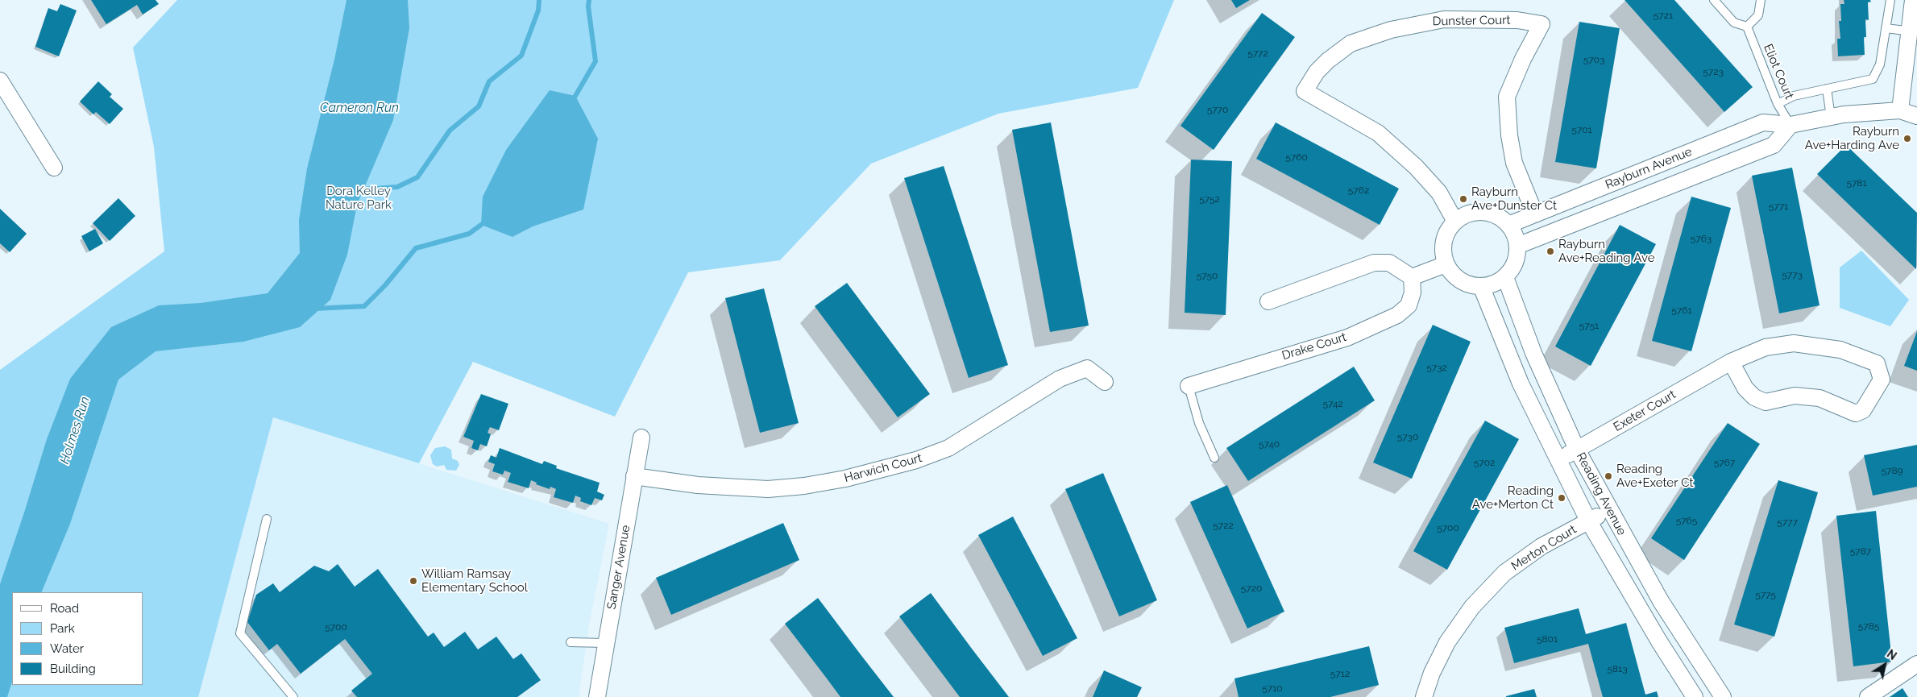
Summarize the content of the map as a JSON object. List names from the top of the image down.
{
  "streets": {
    "street": [
      "Dunster Court",
      "Rayburn Avenue",
      "Drake Court",
      "Exeter Court",
      "Harwich Court",
      "Reading Avenue",
      "Merton Court",
      "Sanger Avenue"
    ],
    "lane": ["Eliot Court"]
  },
  "crossings": [
    ["Dunster Court", "Rayburn Avenue"],
    ["Dunster Court", "Reading Avenue"],
    ["Eliot Court", "Rayburn Avenue"],
    ["Rayburn Avenue", "Reading Avenue"],
    ["Exeter Court", "Reading Avenue"],
    ["Harwich Court", "Sanger Avenue"],
    ["Reading Avenue", "Merton Court"]
  ],
  "water": ["Cameron Run", "Holmes Run"],
  "parks": ["Dora Kelley Nature Park"],
  "places": [
    "Rayburn Ave+Harding Ave",
    "Rayburn Ave+Dunster Ct",
    "Rayburn Ave+Reading Ave",
    "Reading Ave+Exeter Ct",
    "Reading Ave+Merton Ct",
    "William Ramsay Elementary School"
  ],
  "house_numbers": [
    "5721",
    "5772",
    "5703",
    "5723",
    "5770",
    "5701",
    "5760",
    "5781",
    "5762",
    "5752",
    "5771",
    "5763",
    "5773",
    "5750",
    "5761",
    "5751",
    "5732",
    "5742",
    "5730",
    "5740",
    "5702",
    "5767",
    "5789",
    "5765",
    "5777",
    "5722",
    "5700",
    "5787",
    "5720",
    "5775",
    "5785",
    "5700",
    "5801",
    "5813",
    "5712",
    "5710"
  ],
  "legend": [
    "Road",
    "Park",
    "Water",
    "Building"
  ],
  "north": "top right"
}
